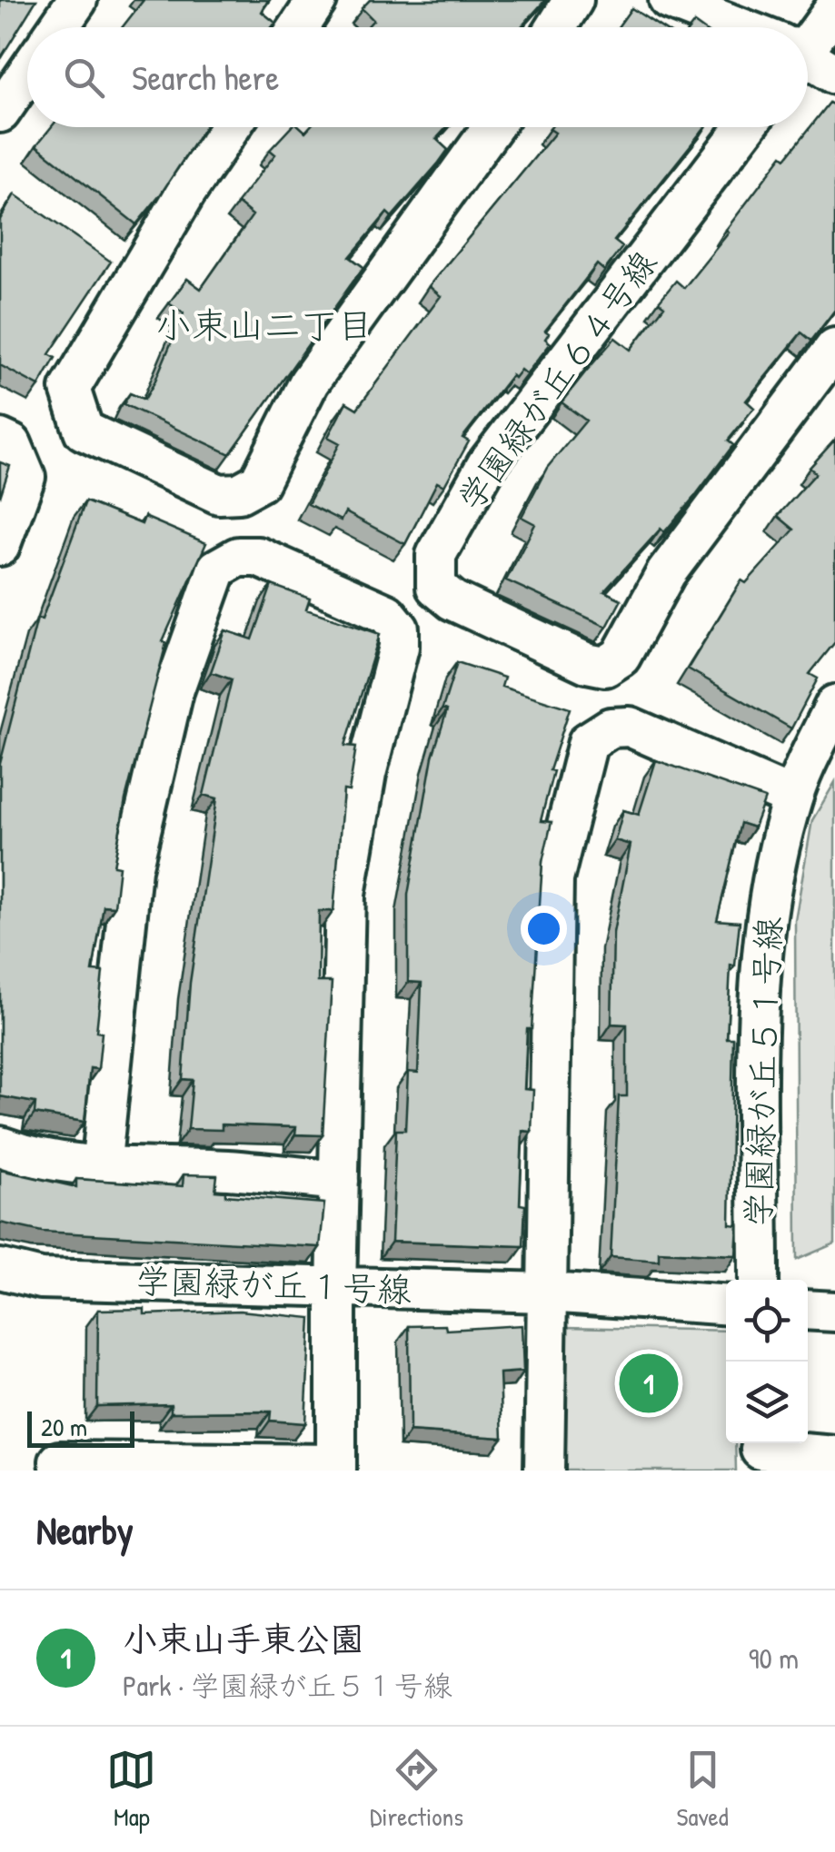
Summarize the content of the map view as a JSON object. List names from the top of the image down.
{
  "streets": {
    "street": ["学園緑が丘６４号線", "学園緑が丘５１号線", "学園緑が丘１号線"]
  },
  "districts": ["小束山二丁目"],
  "scale_bar": "20 m",
  "page": {
    "search": "Search here",
    "pins": "1",
    "scale": "20 m",
    "heading": "Nearby",
    "list": [
      {
        "mark": "1",
        "name": "小束山手東公園",
        "note": "Park · 学園緑が丘５１号線",
        "value": "90 m"
      }
    ],
    "nav": ["Map", "Directions", "Saved"]
  }
}
